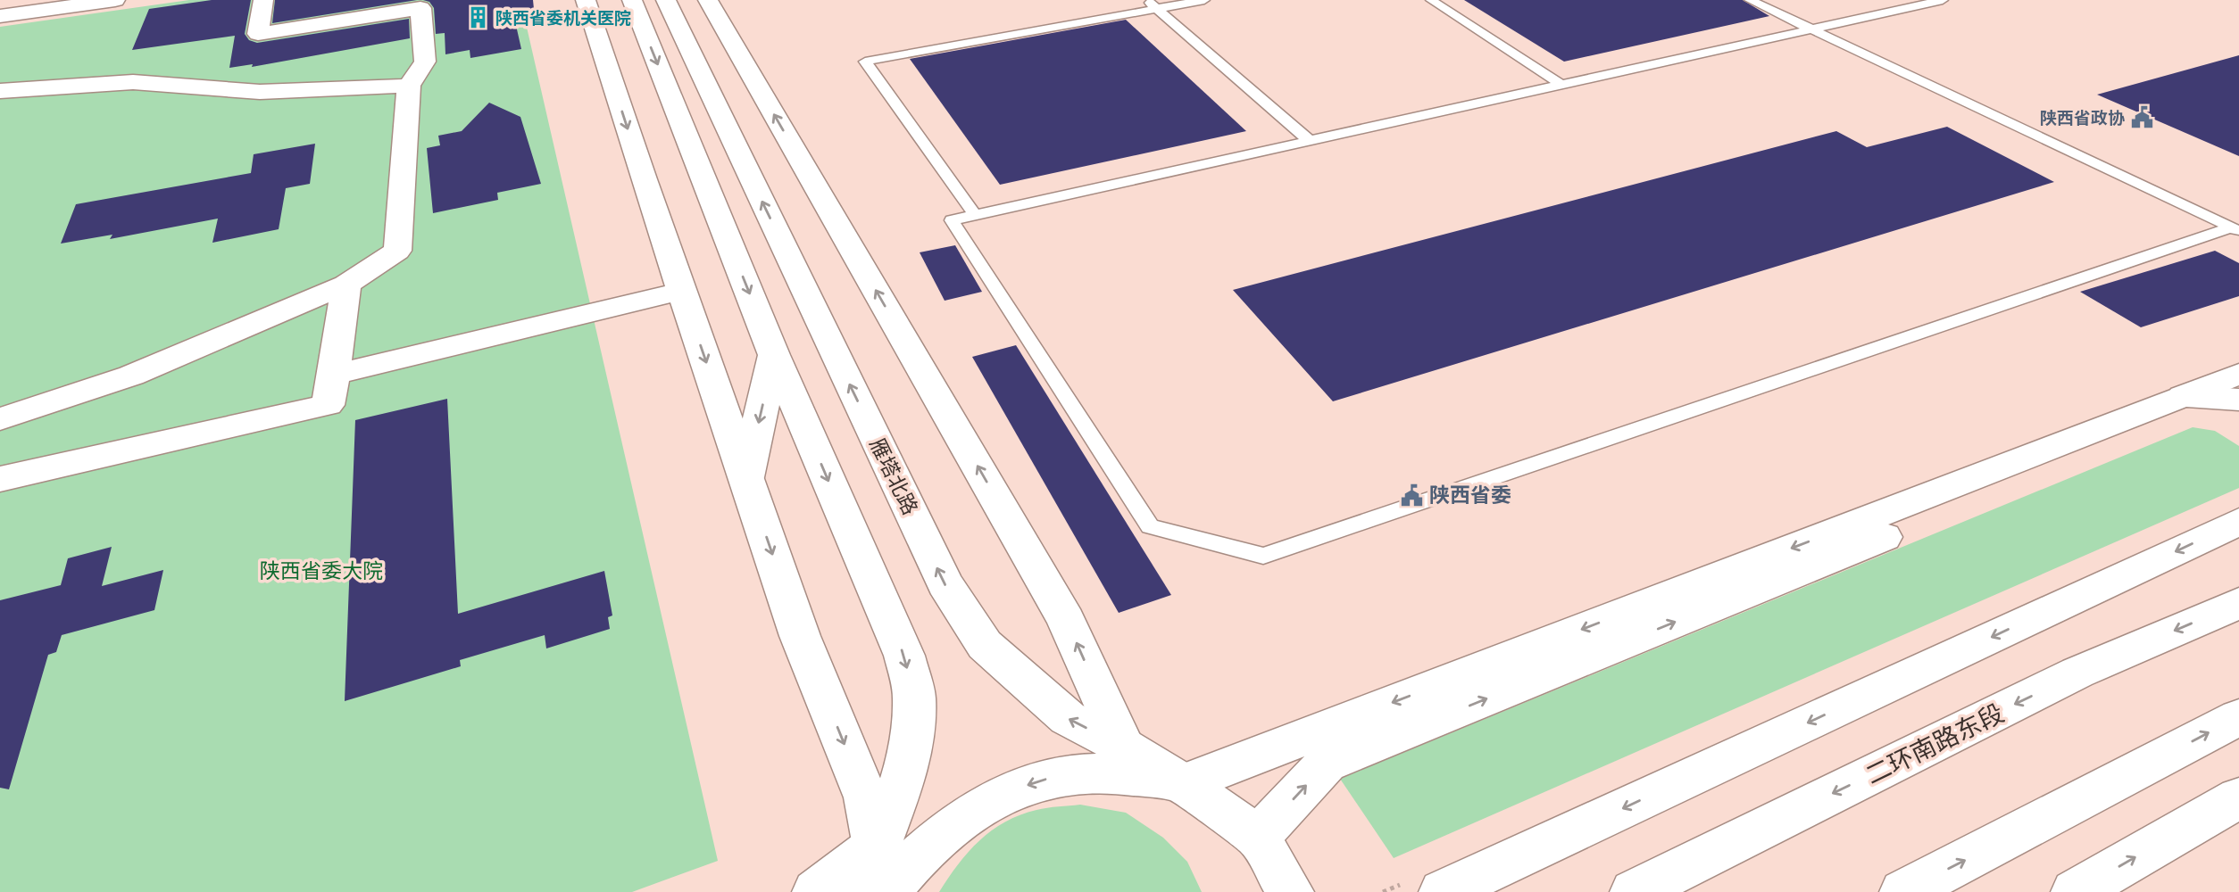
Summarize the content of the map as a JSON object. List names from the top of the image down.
{
  "streets": {
    "main road": ["雁塔北路", "二环南路东段"]
  },
  "parks": ["陕西省委大院"],
  "places": {
    "building": ["陕西省委机关医院"],
    "public building": ["陕西省政协", "陕西省委"]
  }
}
